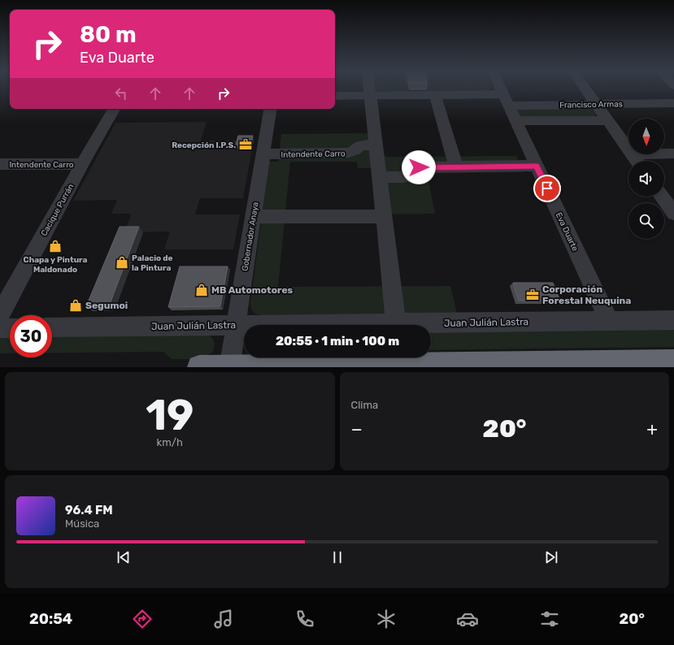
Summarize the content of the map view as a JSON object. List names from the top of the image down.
{
  "streets": {
    "street": [
      "Francisco Armas",
      "Intendente Carro",
      "Cacique Purrán",
      "Eva Duarte",
      "Gobernador Anaya",
      "Juan Julián Lastra"
    ]
  },
  "crossings": [
    ["Francisco Armas", "Eva Duarte"],
    ["Intendente Carro", "Cacique Purrán"],
    ["Intendente Carro", "Gobernador Anaya"],
    ["Eva Duarte", "Juan Julián Lastra"],
    ["Gobernador Anaya", "Juan Julián Lastra"]
  ],
  "places": {
    "office": ["Recepción I.P.S.", "Corporación Forestal Neuquina"],
    "shop": [
      "Chapa y Pintura Maldonado",
      "Palacio de la Pintura",
      "MB Automotores",
      "Segumoi"
    ]
  },
  "north": "bottom",
  "page": {
    "turn": ["80 m", "Eva Duarte"],
    "limit": "30",
    "trip": "20:55 · 1 min · 100 m",
    "tile": [
      ["19", "km/h"],
      "Clima"
    ],
    "heat": ["−", "20°", "+"],
    "song": ["96.4 FM", "Música"],
    "tabs": ["20:54", "20°"]
  }
}
